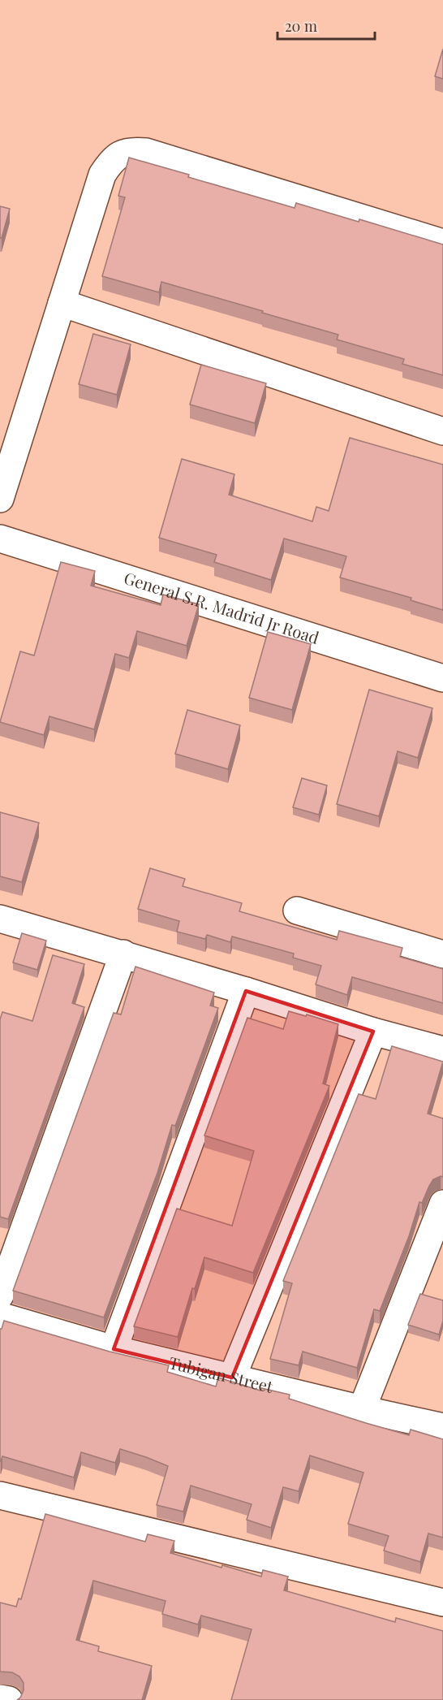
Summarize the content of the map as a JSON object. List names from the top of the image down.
{
  "streets": {
    "street": ["General S.R. Madrid Jr Road", "Tubigan Street"]
  },
  "scale_bar": "20 m"
}
